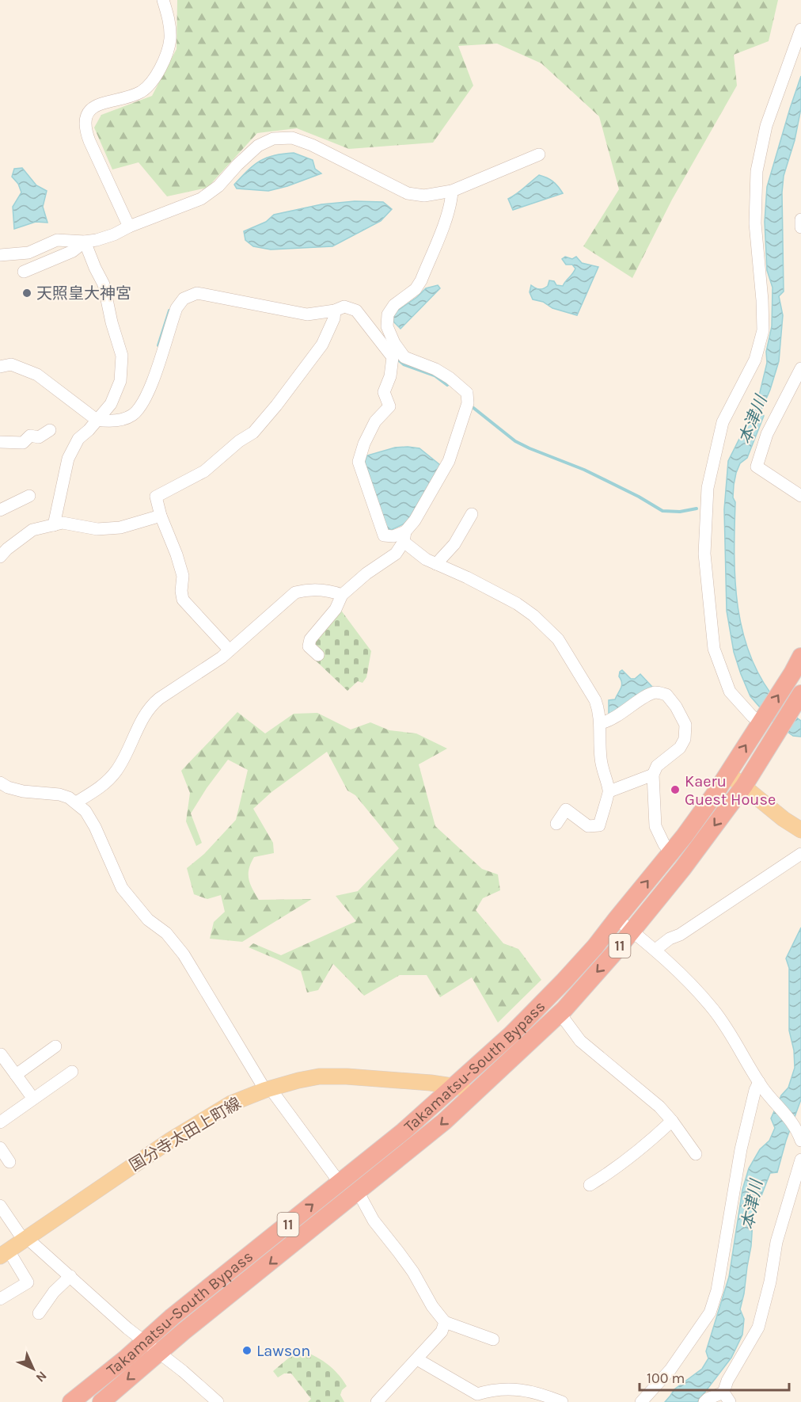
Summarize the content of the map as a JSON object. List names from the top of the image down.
{
  "streets": {
    "highway": ["11", "Takamatsu-South Bypass"],
    "main road": ["国分寺太田上町線"]
  },
  "crossings": [
    ["Takamatsu-South Bypass", "国分寺太田上町線"]
  ],
  "water": ["本津川"],
  "places": ["天照皇大神宮", "Kaeru Guest House", "Lawson"],
  "scale_bar": "100 m",
  "north": "bottom right"
}
